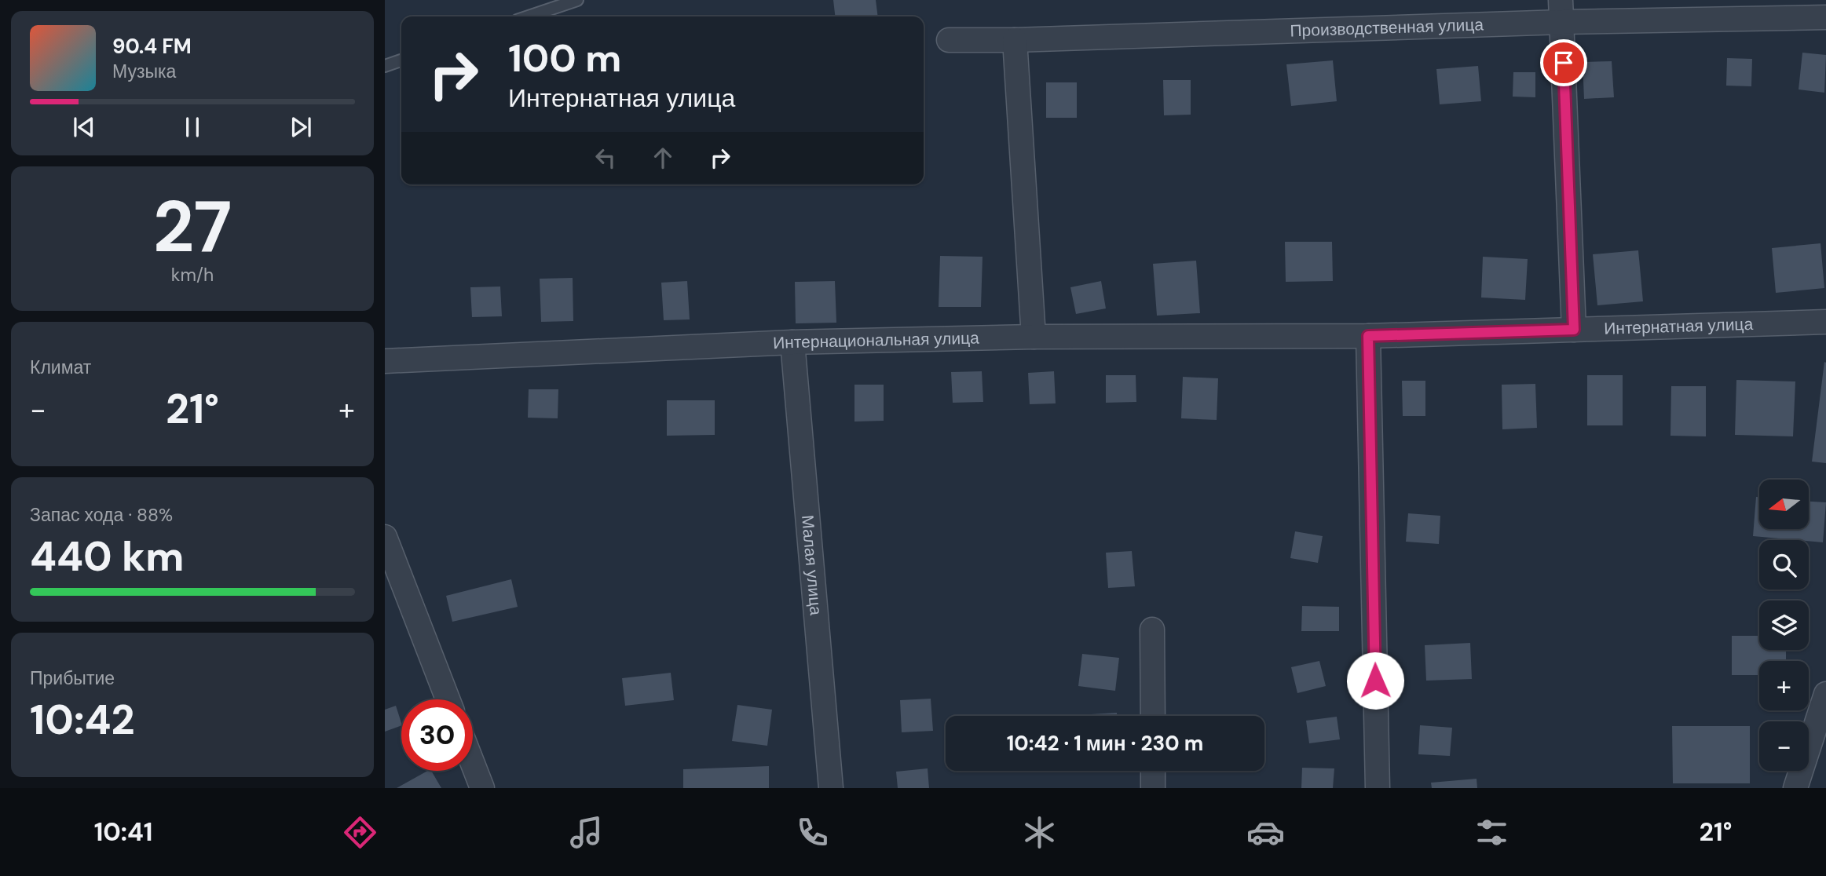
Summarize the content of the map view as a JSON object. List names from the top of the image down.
{
  "streets": {
    "street": [
      "Производственная улица",
      "Интернатная улица",
      "Интернациональная улица",
      "Малая улица"
    ]
  },
  "crossings": [
    ["Интернатная улица", "Интернациональная улица"],
    ["Интернациональная улица", "Малая улица"]
  ],
  "north": "left",
  "page": {
    "turn": ["100 m", "Интернатная улица"],
    "song": ["90.4 FM", "Музыка"],
    "tile": [
      ["27", "km/h"],
      "Климат",
      ["Запас хода · 88%", "440 km"],
      ["Прибытие", "10:42"]
    ],
    "heat": ["−", "21°", "+"],
    "map_buttons": ["+", "−"],
    "limit": "30",
    "trip": "10:42 · 1 мин · 230 m",
    "tabs": ["10:41", "21°"]
  }
}
